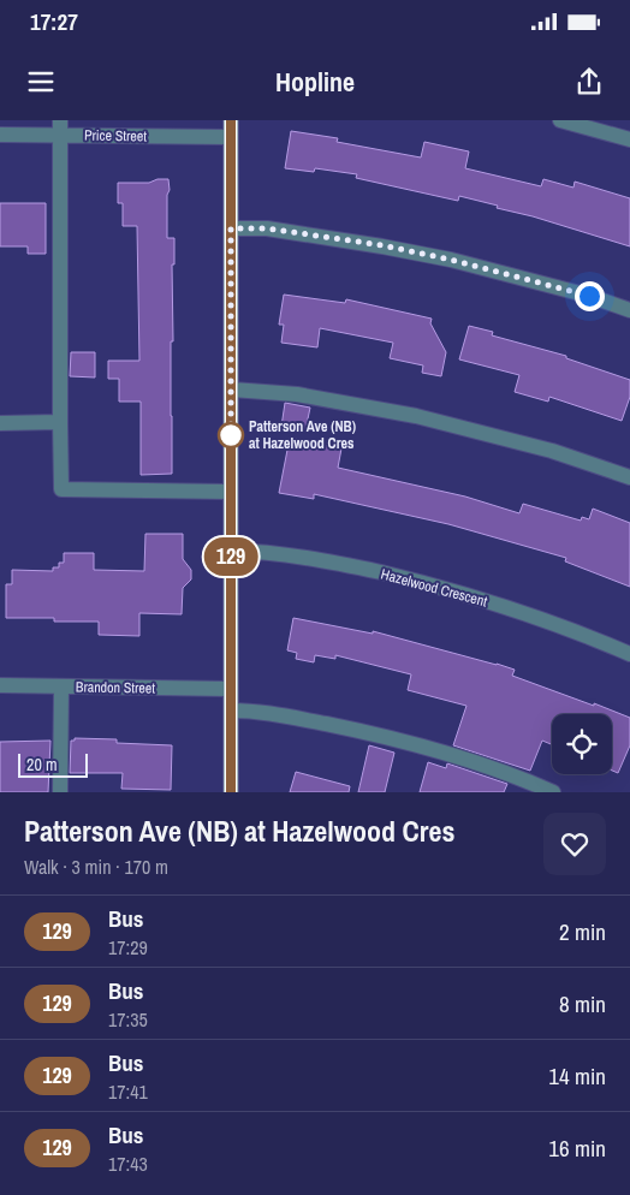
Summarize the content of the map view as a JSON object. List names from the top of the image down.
{
  "streets": {
    "street": ["Price Street", "Hazelwood Crescent", "Brandon Street"]
  },
  "places": ["Patterson Ave (NB) at Hazelwood Cres"],
  "lines": ["bus line 129"],
  "scale_bar": "20 m",
  "page": {
    "status": "17:27",
    "header": "Hopline",
    "on_map": "129",
    "scale": "20 m",
    "heading": ["Patterson Ave (NB) at Hazelwood Cres", "Walk · 3 min · 170 m"],
    "list": [
      {
        "mark": "129",
        "name": "Bus",
        "note": "17:29",
        "value": "2 min"
      },
      {
        "mark": "129",
        "name": "Bus",
        "note": "17:35",
        "value": "8 min"
      },
      {
        "mark": "129",
        "name": "Bus",
        "note": "17:41",
        "value": "14 min"
      },
      {
        "mark": "129",
        "name": "Bus",
        "note": "17:43",
        "value": "16 min"
      }
    ]
  }
}
